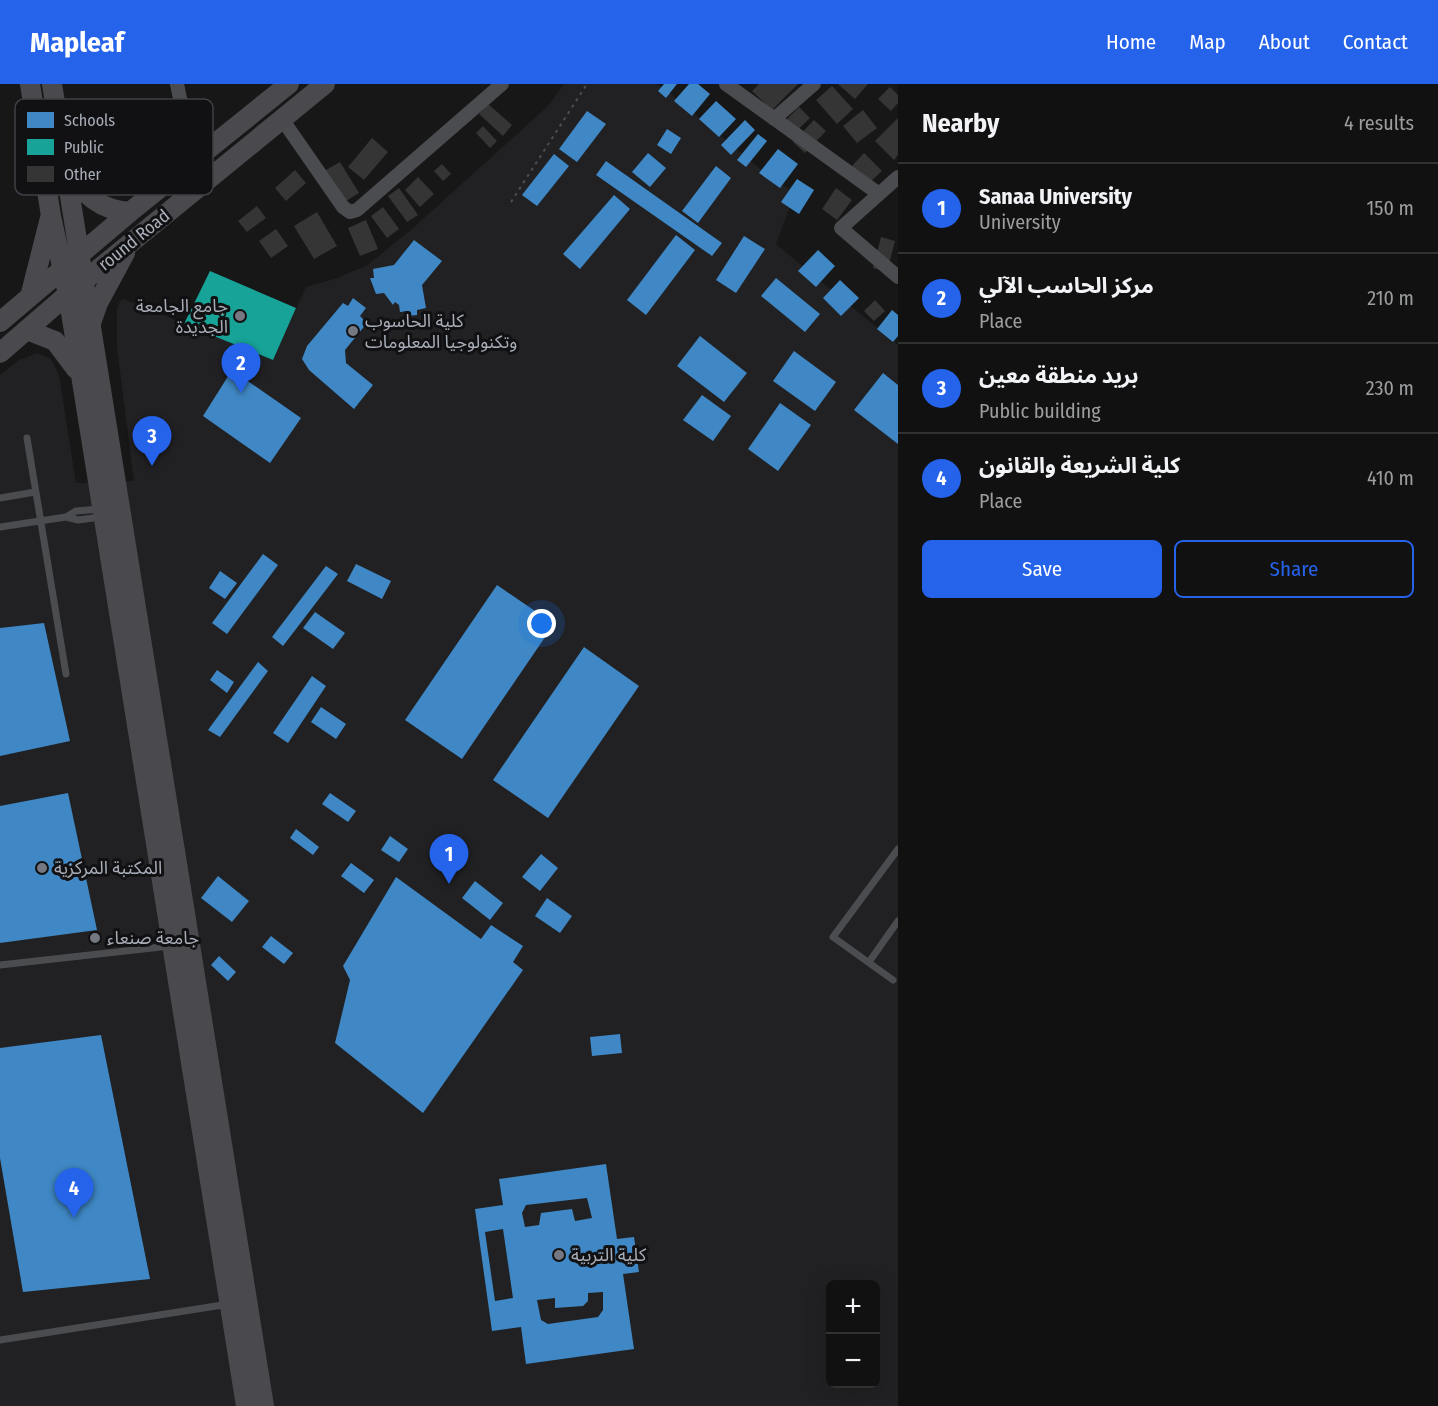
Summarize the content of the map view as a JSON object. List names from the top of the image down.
{
  "streets": {
    "street": ["round Road"]
  },
  "places": [
    "جامع الجامعة الجديدة",
    "كلية الحاسوب وتكنولوجيا المعلومات",
    "المكتبة المركزية",
    "جامعة صنعاء",
    "كلية التربية"
  ],
  "legend": ["Schools", "Public", "Other"],
  "page": {
    "header": "Mapleaf",
    "nav": [
      "Home",
      "Map",
      "About",
      "Contact"
    ],
    "heading": ["Nearby", "4 results"],
    "list": [
      {
        "mark": "1",
        "name": "Sanaa University",
        "note": "University",
        "value": "150 m"
      },
      {
        "mark": "2",
        "name": "مركز الحاسب الآلي",
        "note": "Place",
        "value": "210 m"
      },
      {
        "mark": "3",
        "name": "بريد منطقة معين",
        "note": "Public building",
        "value": "230 m"
      },
      {
        "mark": "4",
        "name": "كلية الشريعة والقانون",
        "note": "Place",
        "value": "410 m"
      }
    ],
    "pins": [
      "2",
      "3",
      "1",
      "4"
    ],
    "buttons": ["Save", "Share"],
    "map_buttons": ["+", "−"]
  }
}
